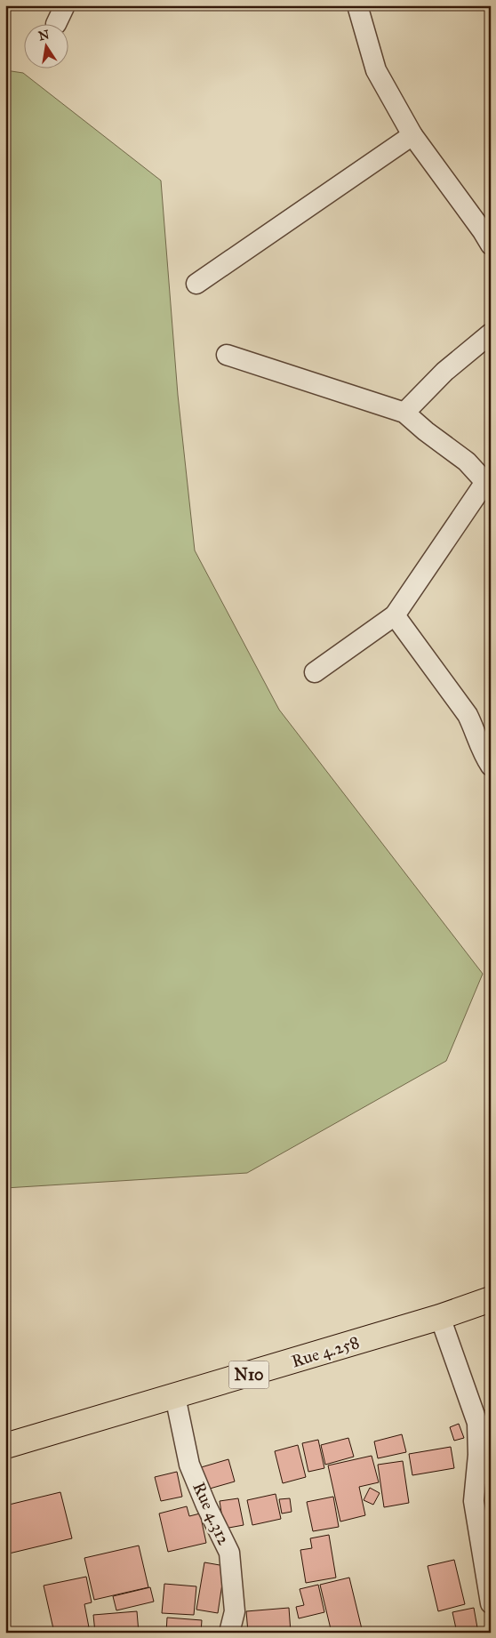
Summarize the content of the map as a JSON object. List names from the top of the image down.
{
  "streets": {
    "highway": ["Rue 4.258", "N10"],
    "street": ["Rue 4.312"]
  },
  "crossings": [
    ["Rue 4.258", "Rue 4.312"]
  ],
  "north": "top"
}
